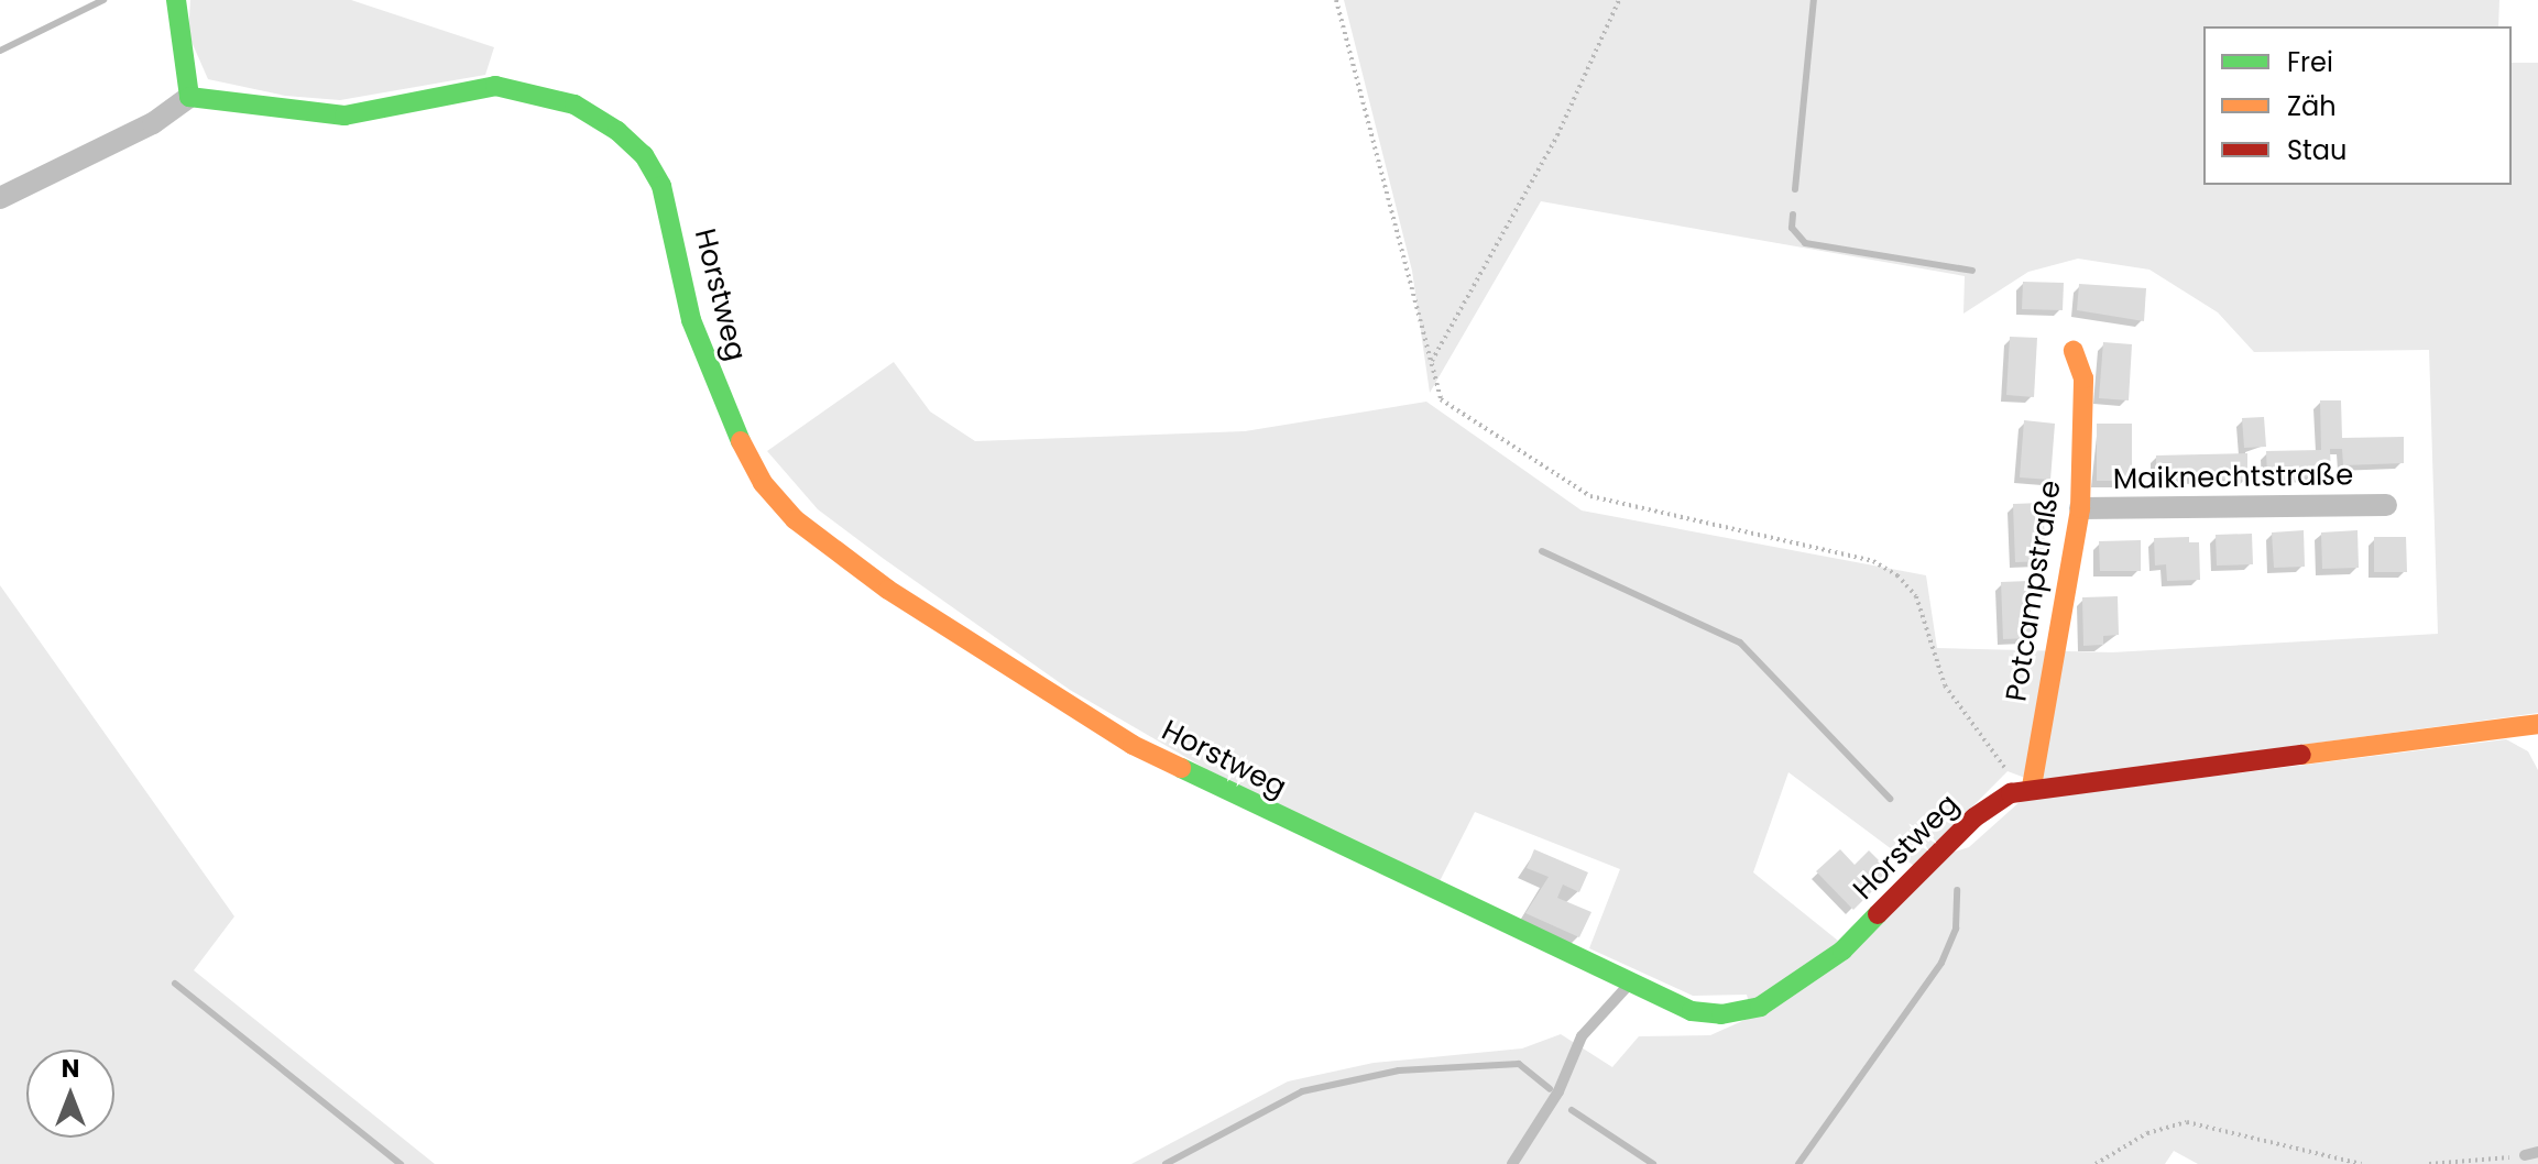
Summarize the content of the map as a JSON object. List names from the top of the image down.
{
  "streets": {
    "street": ["Horstweg", "Maiknechtstraße", "Potcampstraße"]
  },
  "crossings": [
    ["Horstweg", "Potcampstraße"],
    ["Maiknechtstraße", "Potcampstraße"]
  ],
  "legend": ["Frei", "Zäh", "Stau"],
  "north": "top"
}
